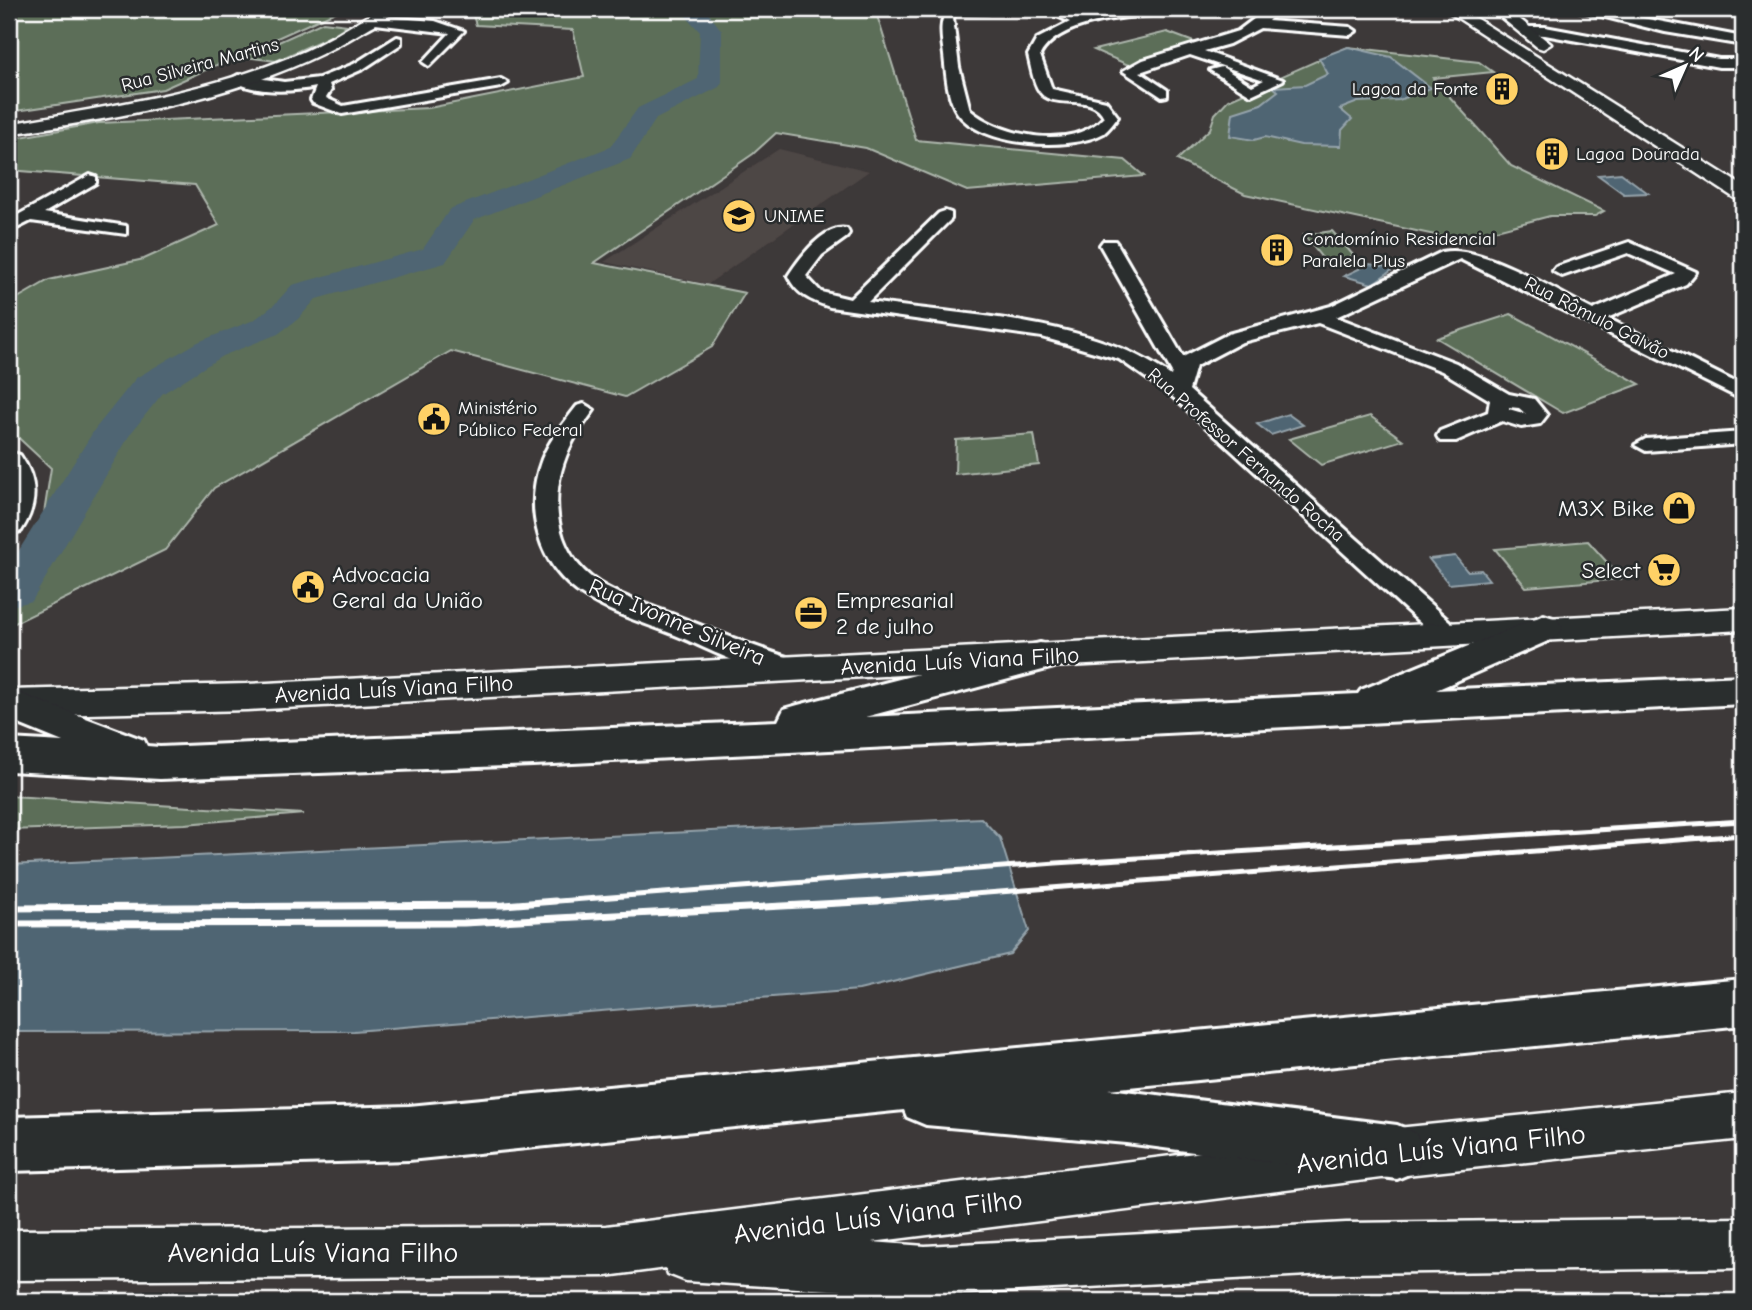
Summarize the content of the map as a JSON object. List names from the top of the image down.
{
  "streets": {
    "main road": ["Rua Silveira Martins", "Avenida Luís Viana Filho"],
    "street": ["Rua Rômulo Galvão", "Rua Professor Fernando Rocha", "Rua Ivonne Silveira"]
  },
  "crossings": [
    ["Rua Professor Fernando Rocha", "Avenida Luís Viana Filho"],
    ["Rua Ivonne Silveira", "Avenida Luís Viana Filho"]
  ],
  "places": {
    "building": ["Lagoa da Fonte", "Lagoa Dourada", "Condomínio Residencial Paralela Plus"],
    "school or university": ["UNIME"],
    "public building": ["Ministério Público Federal", "Advocacia Geral da União"],
    "shop": ["M3X Bike"],
    "supermarket": ["Select"],
    "office": ["Empresarial 2 de julho"]
  },
  "north": "top right"
}
